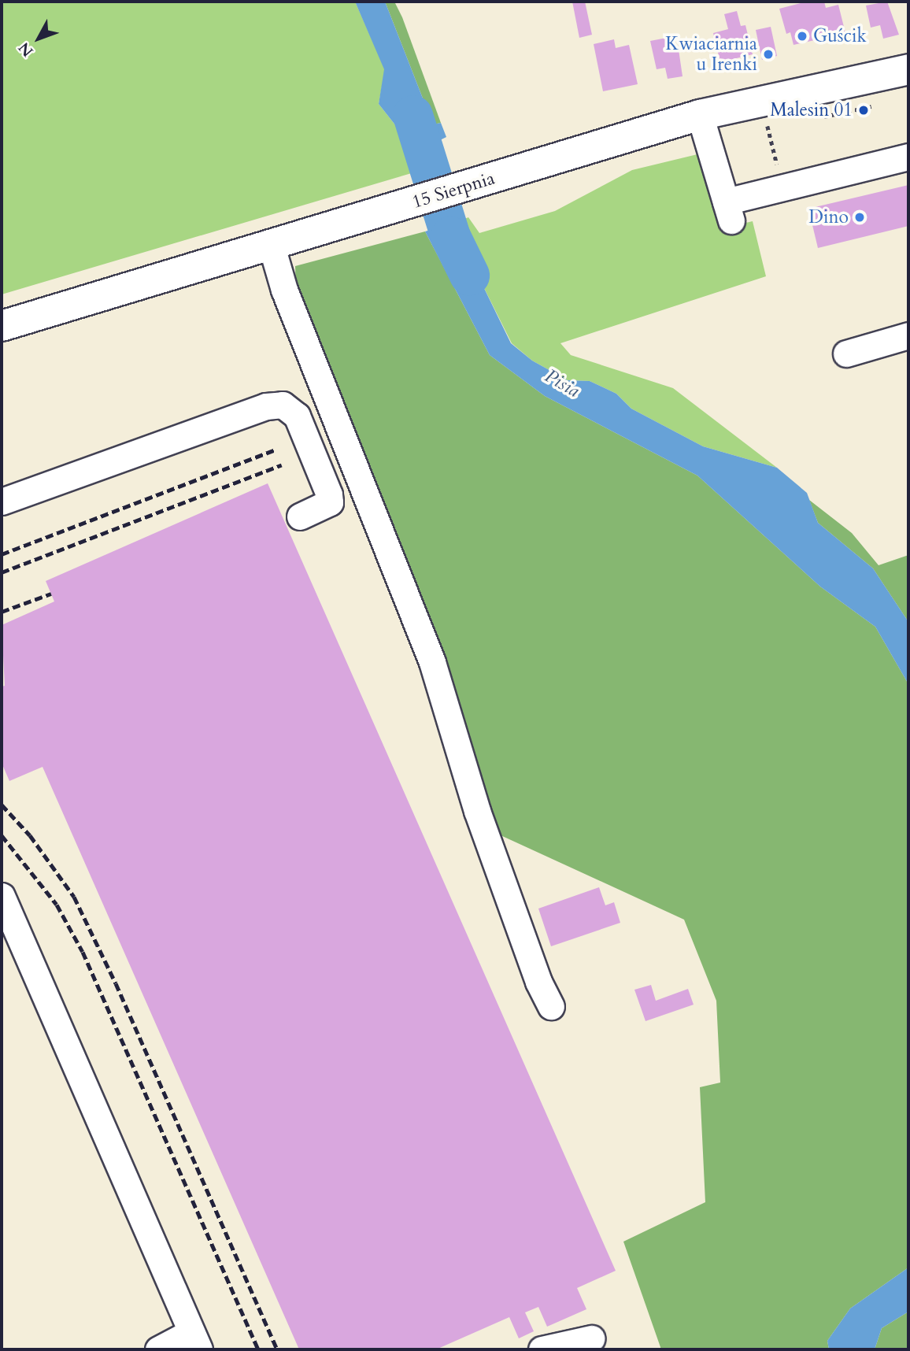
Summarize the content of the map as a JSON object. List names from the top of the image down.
{
  "streets": {
    "main road": ["15 Sierpnia"]
  },
  "water": ["Pisia"],
  "places": [
    "Guścik",
    "Kwiaciarnia u Irenki",
    "Malesin 01",
    "Dino"
  ],
  "north": "bottom left"
}
